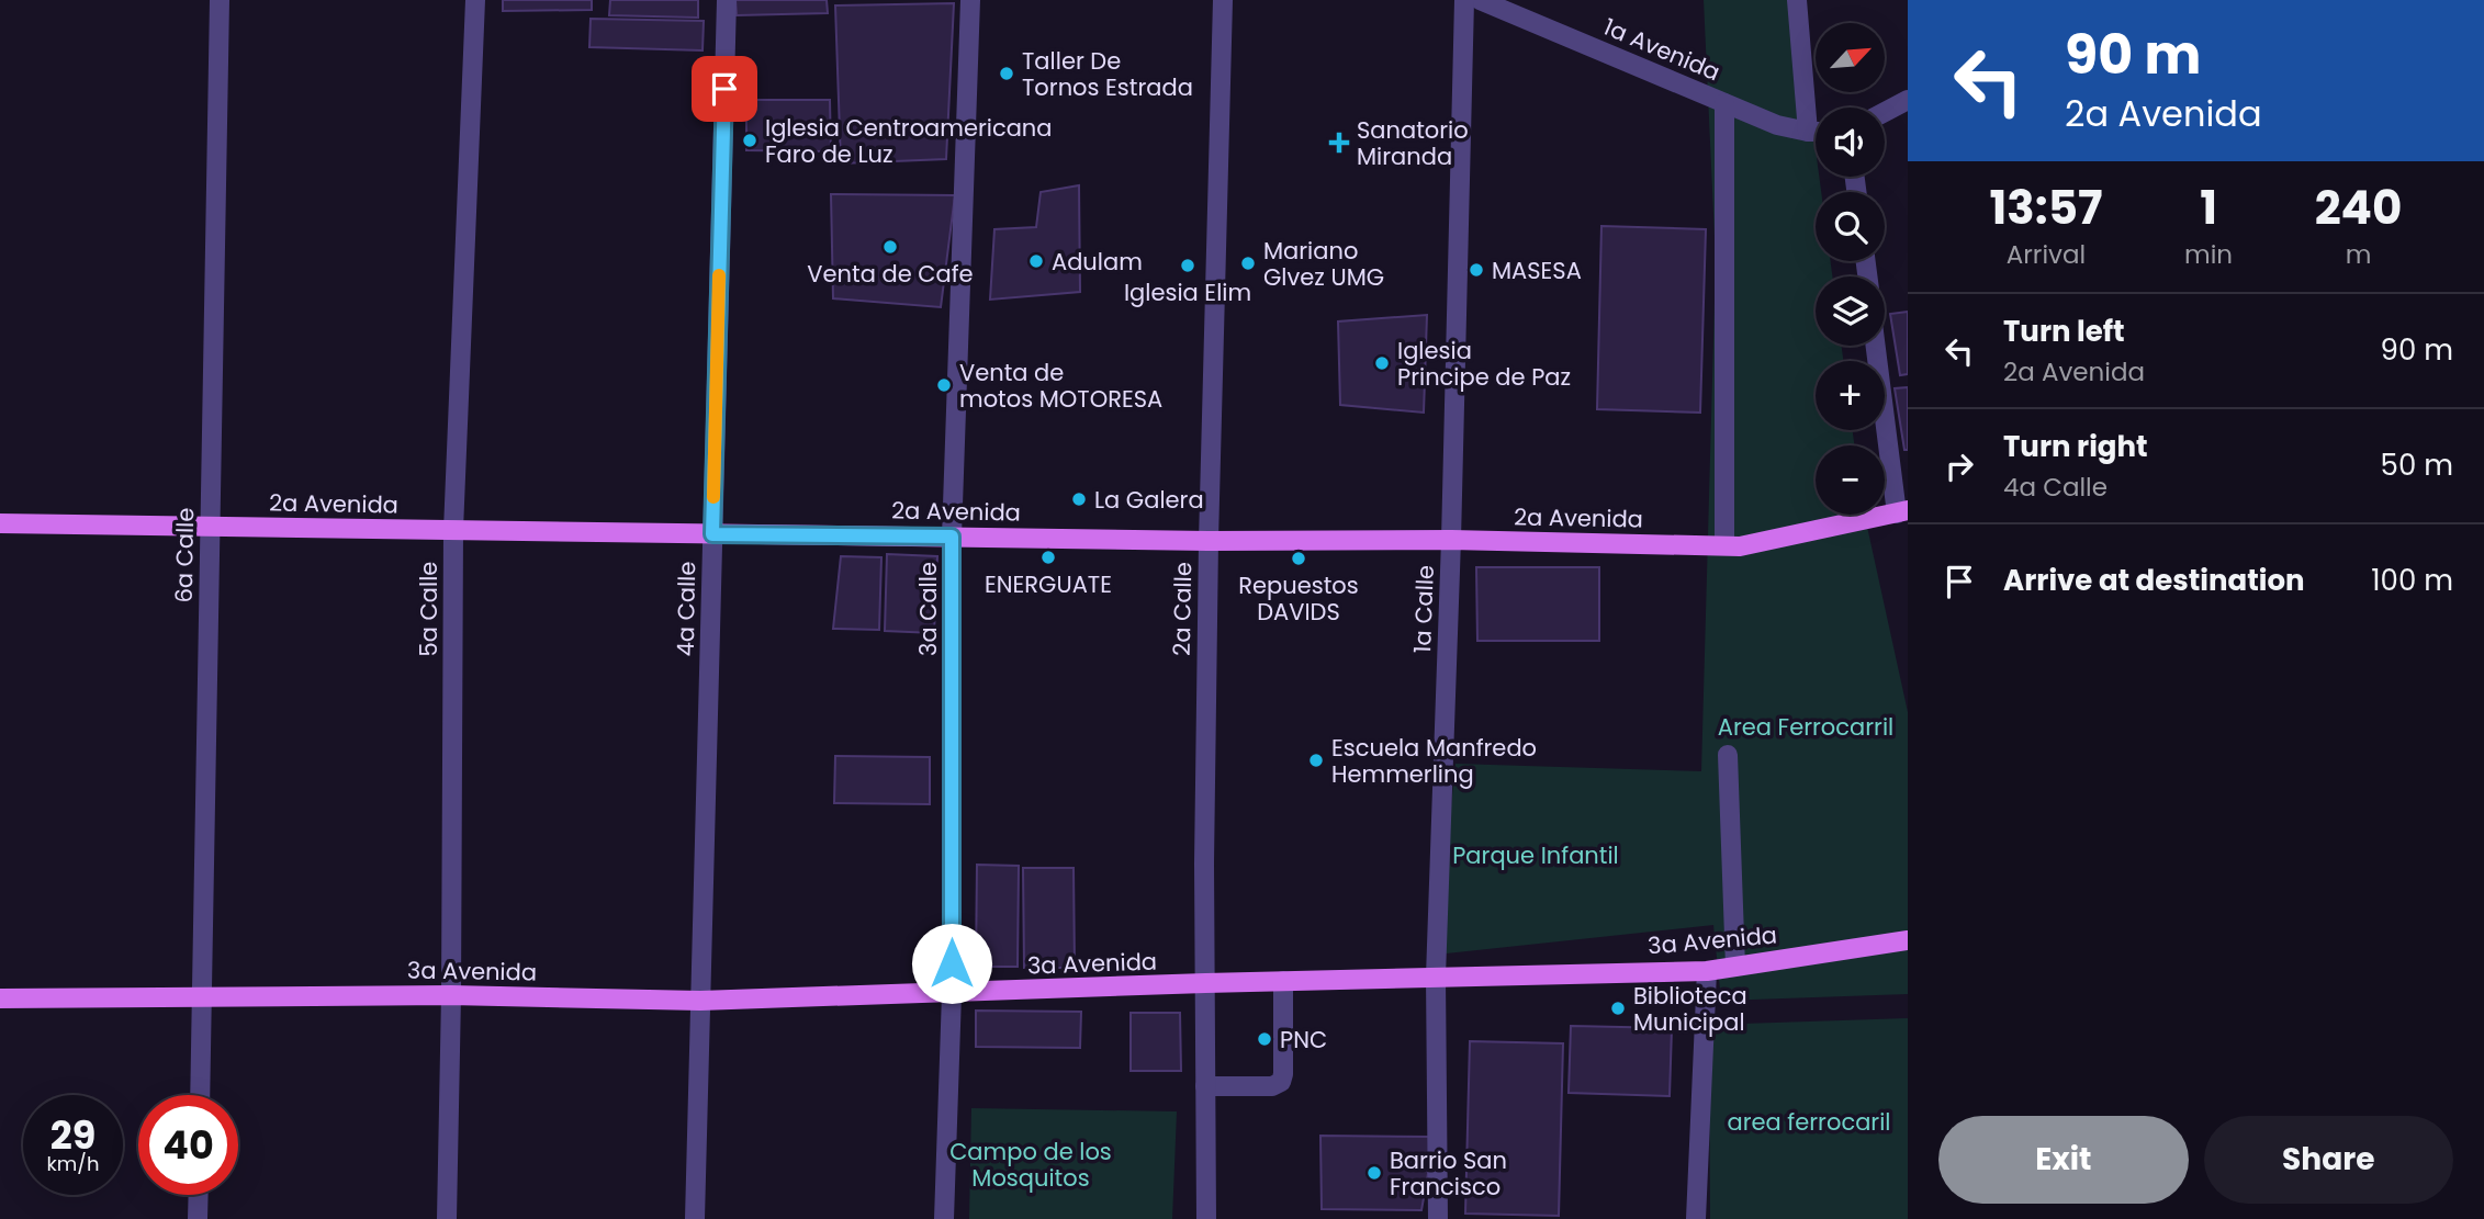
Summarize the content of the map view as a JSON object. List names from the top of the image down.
{
  "streets": {
    "main road": ["2a Avenida", "3a Avenida"],
    "street": [
      "1a Avenida",
      "6a Calle",
      "5a Calle",
      "4a Calle",
      "3a Calle",
      "2a Calle",
      "1a Calle"
    ]
  },
  "crossings": [
    ["2a Avenida", "6a Calle"],
    ["2a Avenida", "5a Calle"],
    ["2a Avenida", "4a Calle"],
    ["2a Avenida", "3a Calle"],
    ["2a Avenida", "2a Calle"],
    ["2a Avenida", "1a Calle"],
    ["6a Calle", "3a Avenida"],
    ["5a Calle", "3a Avenida"],
    ["4a Calle", "3a Avenida"],
    ["3a Calle", "3a Avenida"],
    ["2a Calle", "3a Avenida"],
    ["1a Calle", "3a Avenida"]
  ],
  "parks": [
    "Area Ferrocarril",
    "Parque Infantil",
    "area ferrocaril",
    "Campo de los Mosquitos"
  ],
  "places": {
    "other": [
      "Taller De Tornos Estrada",
      "Iglesia Centroamericana Faro de Luz",
      "Venta de Cafe",
      "Adulam",
      "Mariano Glvez UMG",
      "Iglesia Elim",
      "MASESA",
      "Iglesia Principe de Paz",
      "Venta de motos MOTORESA",
      "La Galera",
      "ENERGUATE",
      "Repuestos DAVIDS",
      "Escuela Manfredo Hemmerling",
      "Biblioteca Municipal",
      "PNC",
      "Barrio San Francisco"
    ],
    "health": ["Sanatorio Miranda"]
  },
  "north": "top right",
  "page": {
    "turn": ["90 m", "2a Avenida"],
    "map_buttons": ["+", "−"],
    "eta": [
      "13:57",
      "Arrival",
      "1",
      "min",
      "240",
      "m"
    ],
    "list": [
      {
        "name": "Turn left",
        "note": "2a Avenida",
        "value": "90 m"
      },
      {
        "name": "Turn right",
        "note": "4a Calle",
        "value": "50 m"
      },
      {
        "name": "Arrive at destination",
        "value": "100 m"
      }
    ],
    "speed": "29 km/h",
    "limit": "40",
    "buttons": ["Exit", "Share"]
  }
}
